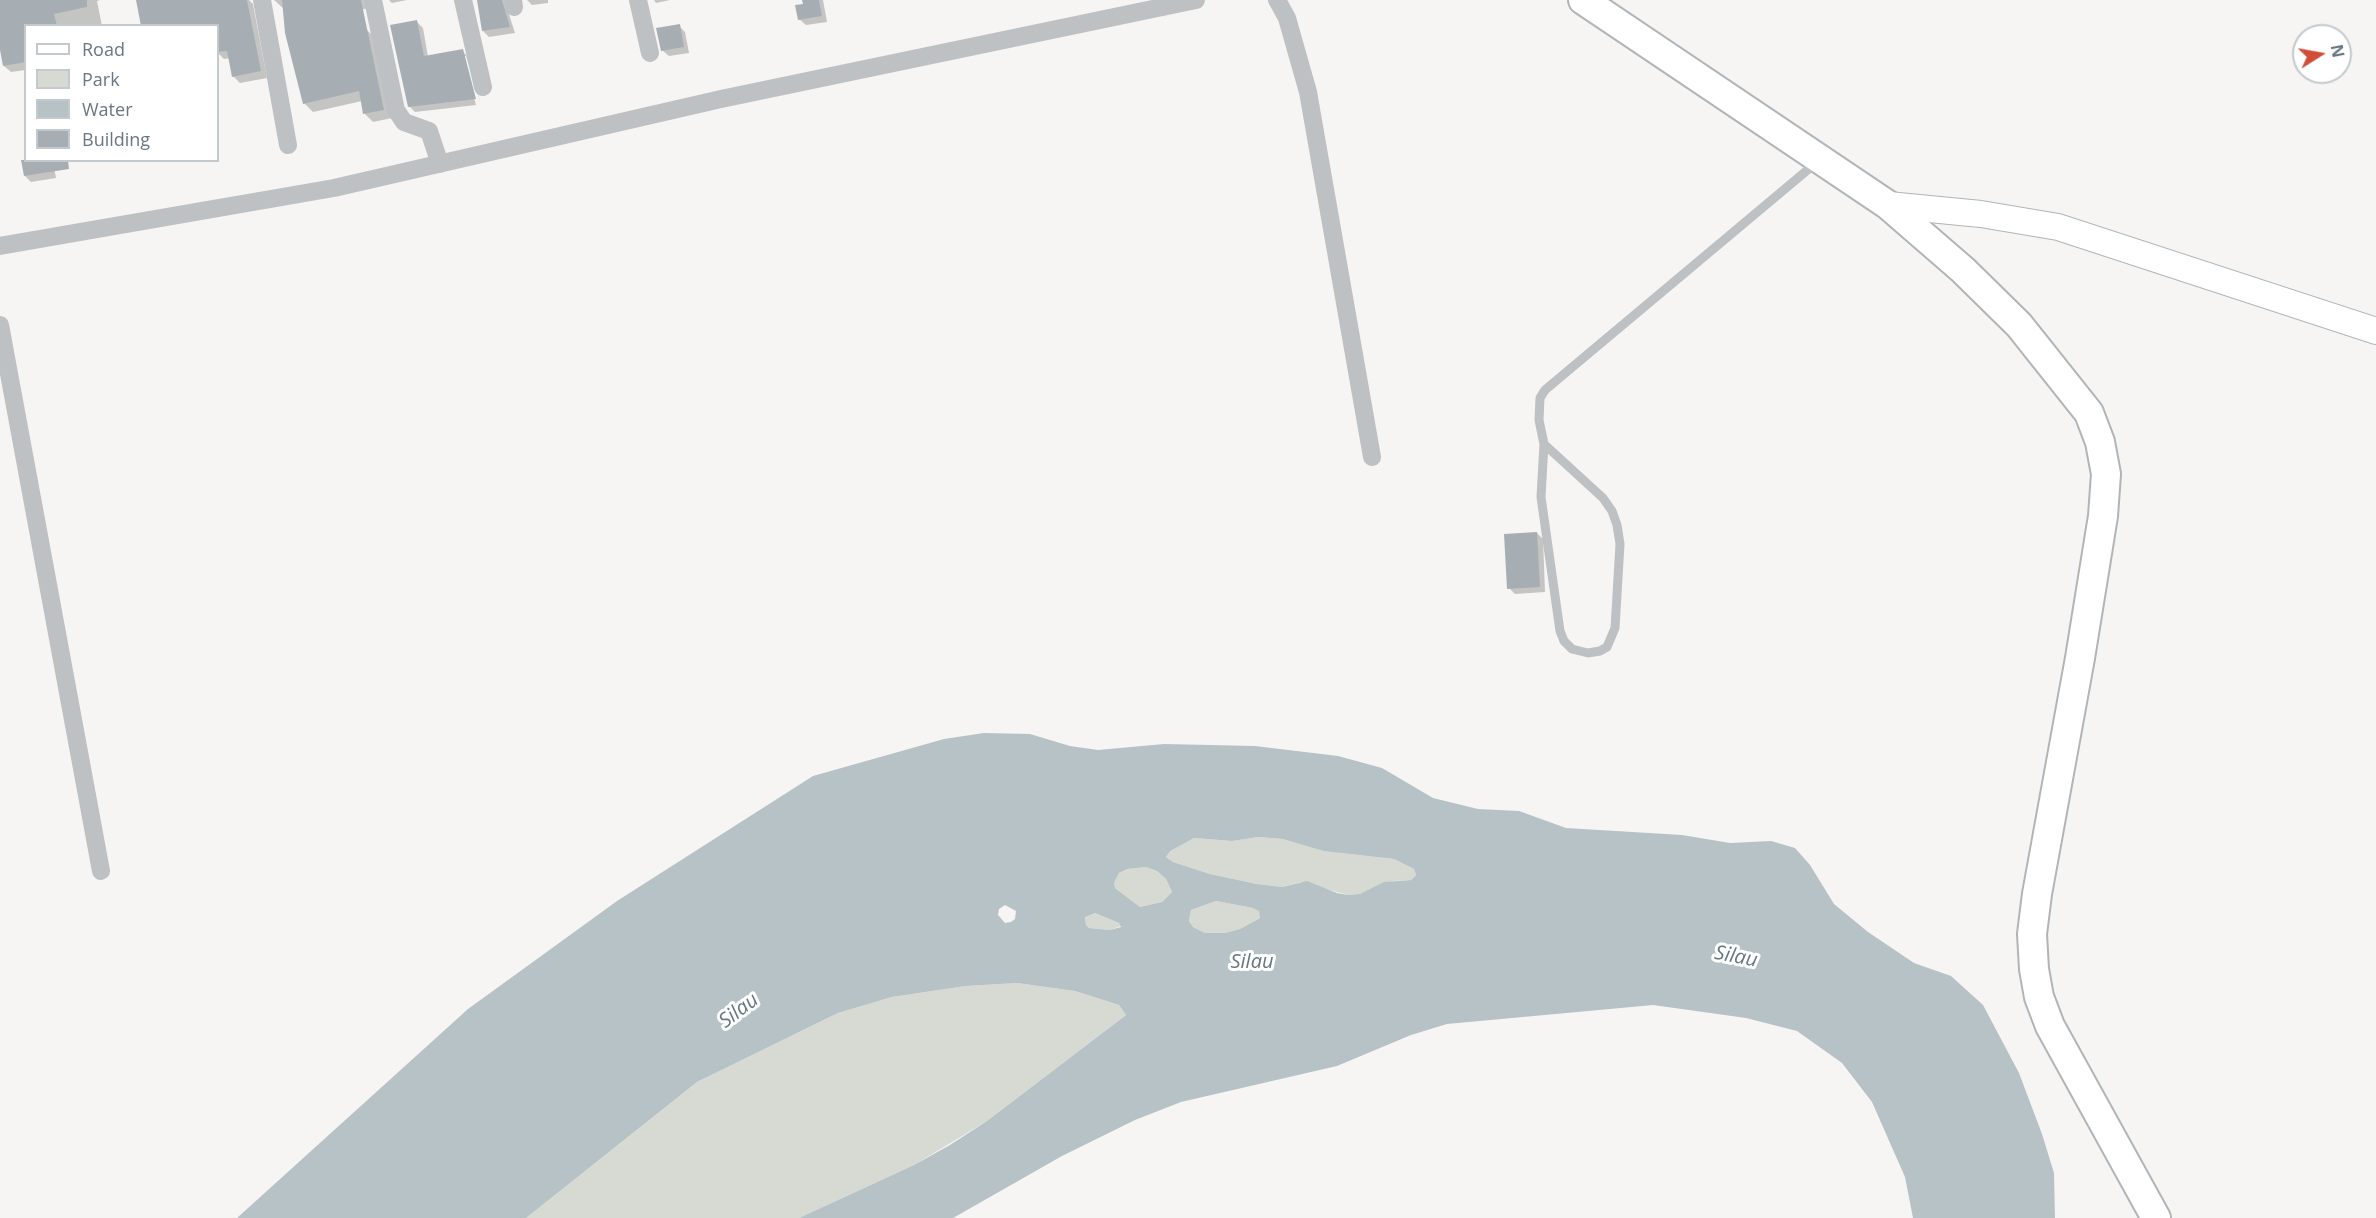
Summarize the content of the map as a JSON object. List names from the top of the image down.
{
  "water": ["Silau"],
  "legend": [
    "Road",
    "Park",
    "Water",
    "Building"
  ],
  "north": "right"
}
